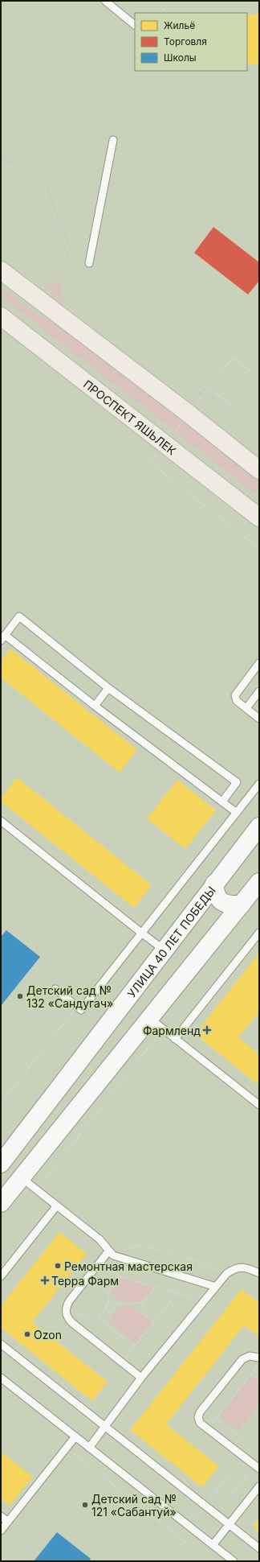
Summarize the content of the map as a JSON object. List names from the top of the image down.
{
  "streets": {
    "main road": ["ПРОСПЕКТ ЯШЬЛЕК"],
    "street": ["УЛИЦА 40 ЛЕТ ПОБЕДЫ"]
  },
  "places": {
    "other": [
      "Детский сад № 132 «Сандугач»",
      "Ремонтная мастерская",
      "Ozon",
      "Детский сад № 121 «Сабантуй»"
    ],
    "health": ["Фармленд", "Терра Фарм"]
  },
  "legend": ["Жильё", "Торговля", "Школы"]
}
